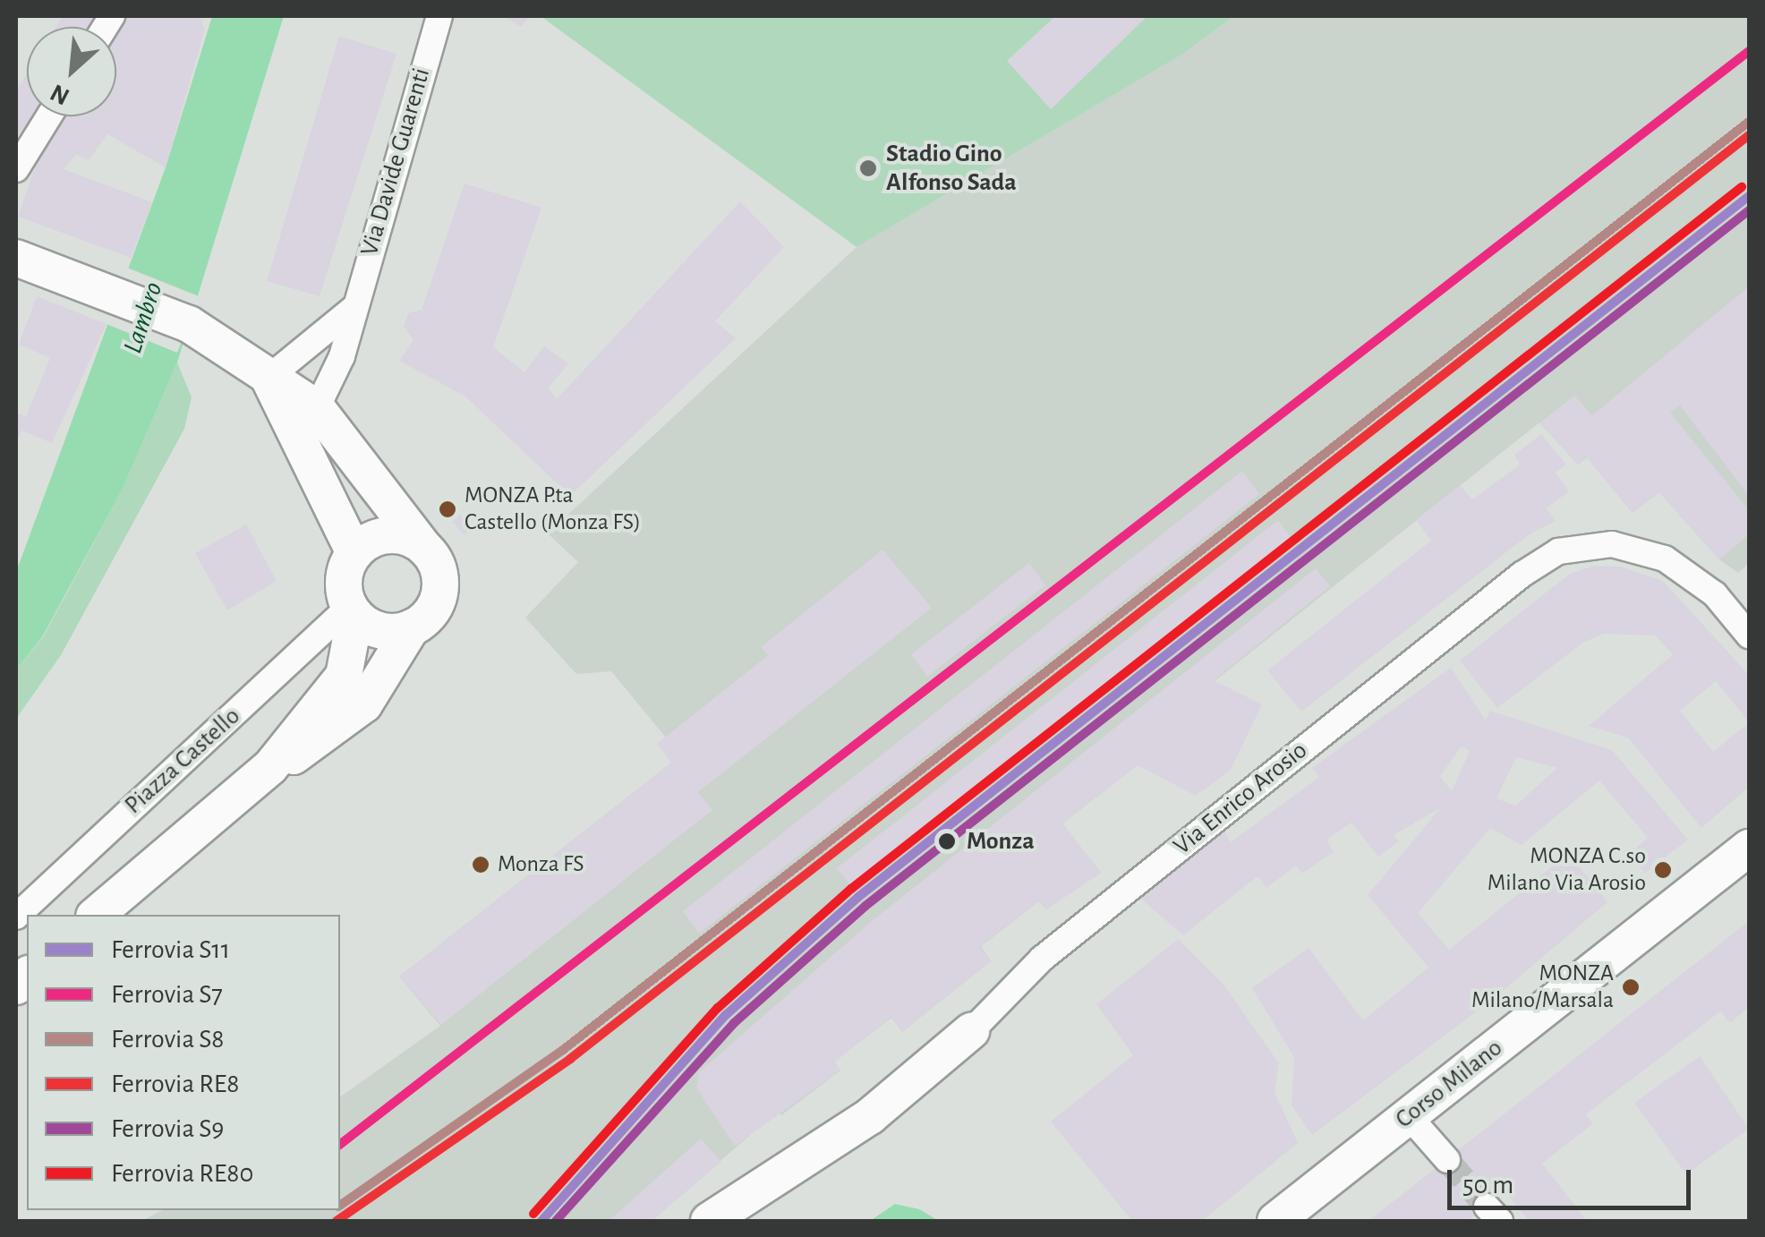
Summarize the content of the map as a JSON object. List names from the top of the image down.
{
  "streets": {
    "street": [
      "Via Davide Guarenti",
      "Piazza Castello",
      "Via Enrico Arosio",
      "Corso Milano"
    ]
  },
  "water": ["Lambro"],
  "places": [
    "Stadio Gino Alfonso Sada",
    "MONZA P.ta Castello (Monza FS)",
    "Monza",
    "Monza FS",
    "MONZA C.so Milano Via Arosio",
    "MONZA Milano/Marsala"
  ],
  "lines": [
    "rail line S7",
    "rail line S8",
    "rail line RE8",
    "rail line RE80",
    "rail line S11",
    "rail line S9"
  ],
  "legend": [
    "Ferrovia S11",
    "Ferrovia S7",
    "Ferrovia S8",
    "Ferrovia RE8",
    "Ferrovia S9",
    "Ferrovia RE80"
  ],
  "scale_bar": "50 m",
  "north": "bottom left"
}
